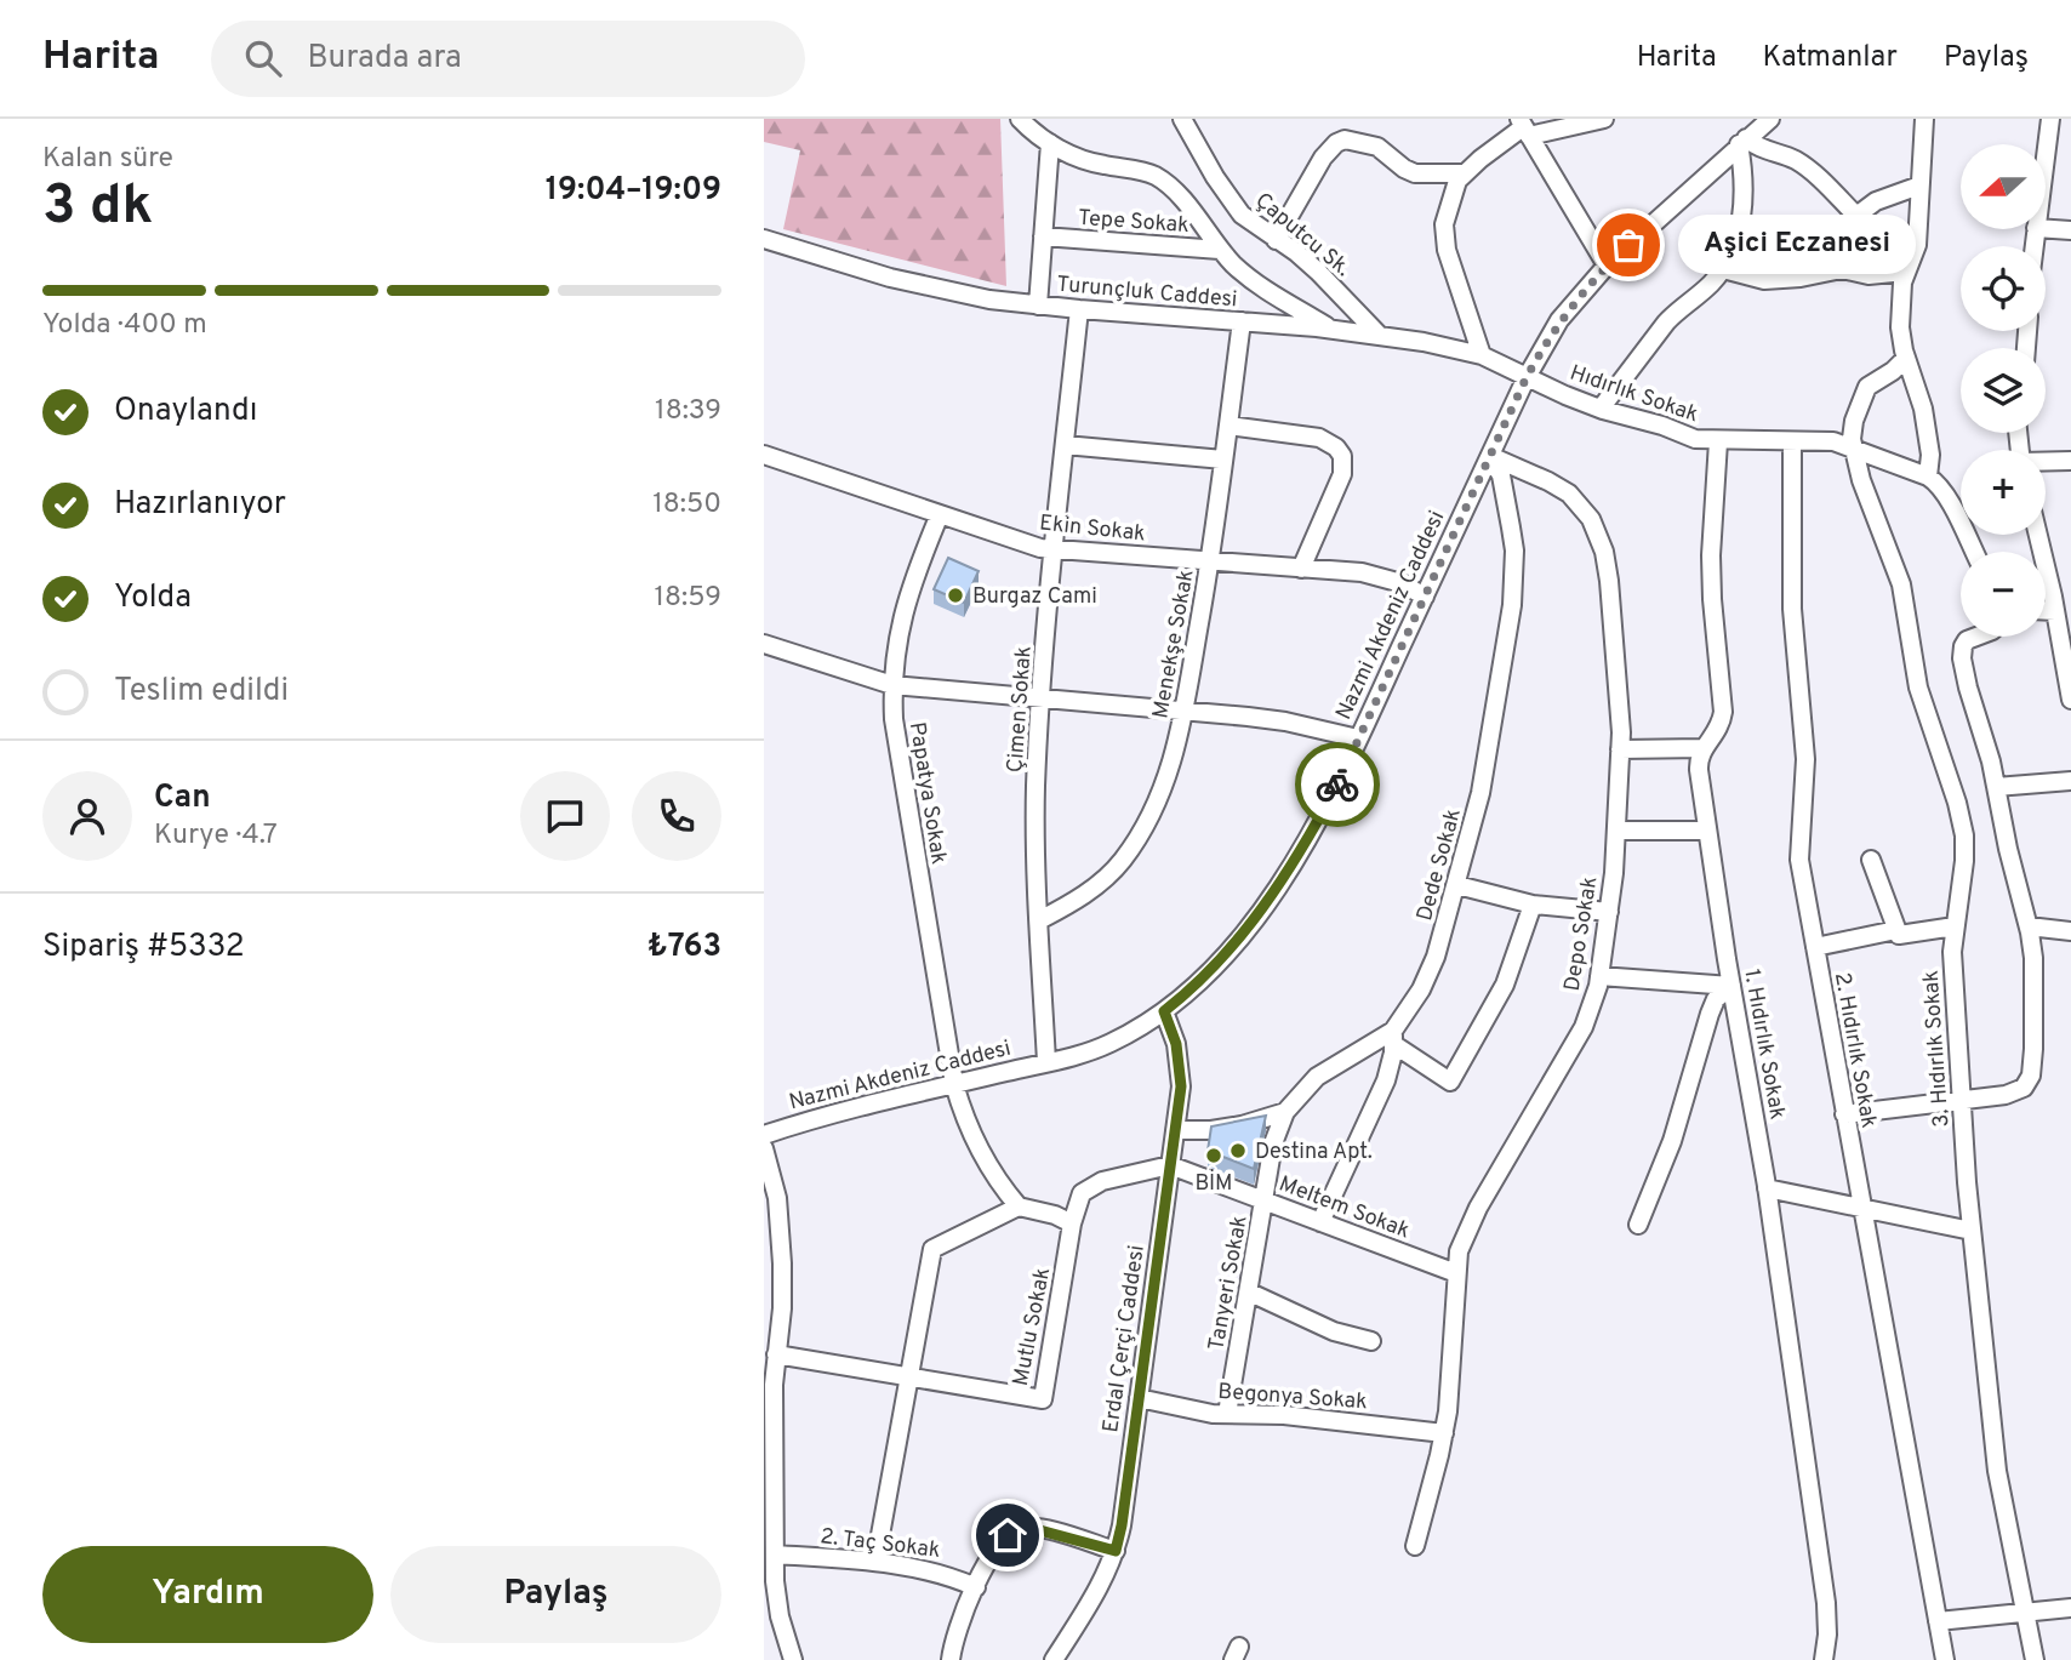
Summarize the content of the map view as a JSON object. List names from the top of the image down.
{
  "streets": {
    "street": [
      "Tepe Sokak",
      "Çaputcu Sk.",
      "Turunçluk Caddesi",
      "Hıdırlık Sokak",
      "Ekin Sokak",
      "Nazmi Akdeniz Caddesi",
      "Menekşe Sokak",
      "Çimen Sokak",
      "Papatya Sokak",
      "Dede Sokak",
      "Depo Sokak",
      "1. Hıdırlık Sokak",
      "3. Hıdırlık Sokak",
      "2. Hıdırlık Sokak",
      "Meltem Sokak",
      "Tanyeri Sokak",
      "Mutlu Sokak",
      "Erdal Çerçi Caddesi",
      "Begonya Sokak",
      "2. Taç Sokak"
    ]
  },
  "crossings": [
    ["Çaputcu Sk.", "Turunçluk Caddesi"],
    ["Turunçluk Caddesi", "Hıdırlık Sokak"],
    ["Turunçluk Caddesi", "Nazmi Akdeniz Caddesi"],
    ["Turunçluk Caddesi", "Menekşe Sokak"],
    ["Turunçluk Caddesi", "Çimen Sokak"],
    ["Hıdırlık Sokak", "Nazmi Akdeniz Caddesi"],
    ["Hıdırlık Sokak", "1. Hıdırlık Sokak"],
    ["Hıdırlık Sokak", "3. Hıdırlık Sokak"],
    ["Hıdırlık Sokak", "2. Hıdırlık Sokak"],
    ["Ekin Sokak", "Nazmi Akdeniz Caddesi"],
    ["Ekin Sokak", "Menekşe Sokak"],
    ["Ekin Sokak", "Çimen Sokak"],
    ["Ekin Sokak", "Papatya Sokak"],
    ["Nazmi Akdeniz Caddesi", "Çimen Sokak"],
    ["Nazmi Akdeniz Caddesi", "Papatya Sokak"],
    ["Nazmi Akdeniz Caddesi", "Dede Sokak"],
    ["Nazmi Akdeniz Caddesi", "Depo Sokak"],
    ["Nazmi Akdeniz Caddesi", "Erdal Çerçi Caddesi"],
    ["Menekşe Sokak", "Çimen Sokak"],
    ["Dede Sokak", "Depo Sokak"],
    ["Dede Sokak", "Tanyeri Sokak"],
    ["Depo Sokak", "Meltem Sokak"],
    ["Depo Sokak", "Begonya Sokak"],
    ["Meltem Sokak", "Tanyeri Sokak"],
    ["Meltem Sokak", "Mutlu Sokak"],
    ["Meltem Sokak", "Erdal Çerçi Caddesi"],
    ["Tanyeri Sokak", "Begonya Sokak"],
    ["Mutlu Sokak", "Erdal Çerçi Caddesi"],
    ["Erdal Çerçi Caddesi", "Begonya Sokak"]
  ],
  "places": [
    "Aşici Eczanesi",
    "Burgaz Cami",
    "Destina Apt.",
    "BİM"
  ],
  "north": "left",
  "page": {
    "header": "Harita",
    "search": "Burada ara",
    "nav": ["Harita", "Katmanlar", "Paylaş"],
    "heading": ["3 dk", "Kalan süre", "19:04–19:09"],
    "panel": [
      "Can",
      "Kurye · 4.7",
      "Sipariş #5332",
      "₺763"
    ],
    "map_buttons": ["+", "−"],
    "bubble": "Aşici Eczanesi",
    "bar": "Yolda · 400 m",
    "list": [
      ["Onaylandı", "18:39"],
      ["Hazırlanıyor", "18:50"],
      ["Yolda", "18:59"],
      "Teslim edildi"
    ],
    "buttons": ["Yardım", "Paylaş"]
  }
}
